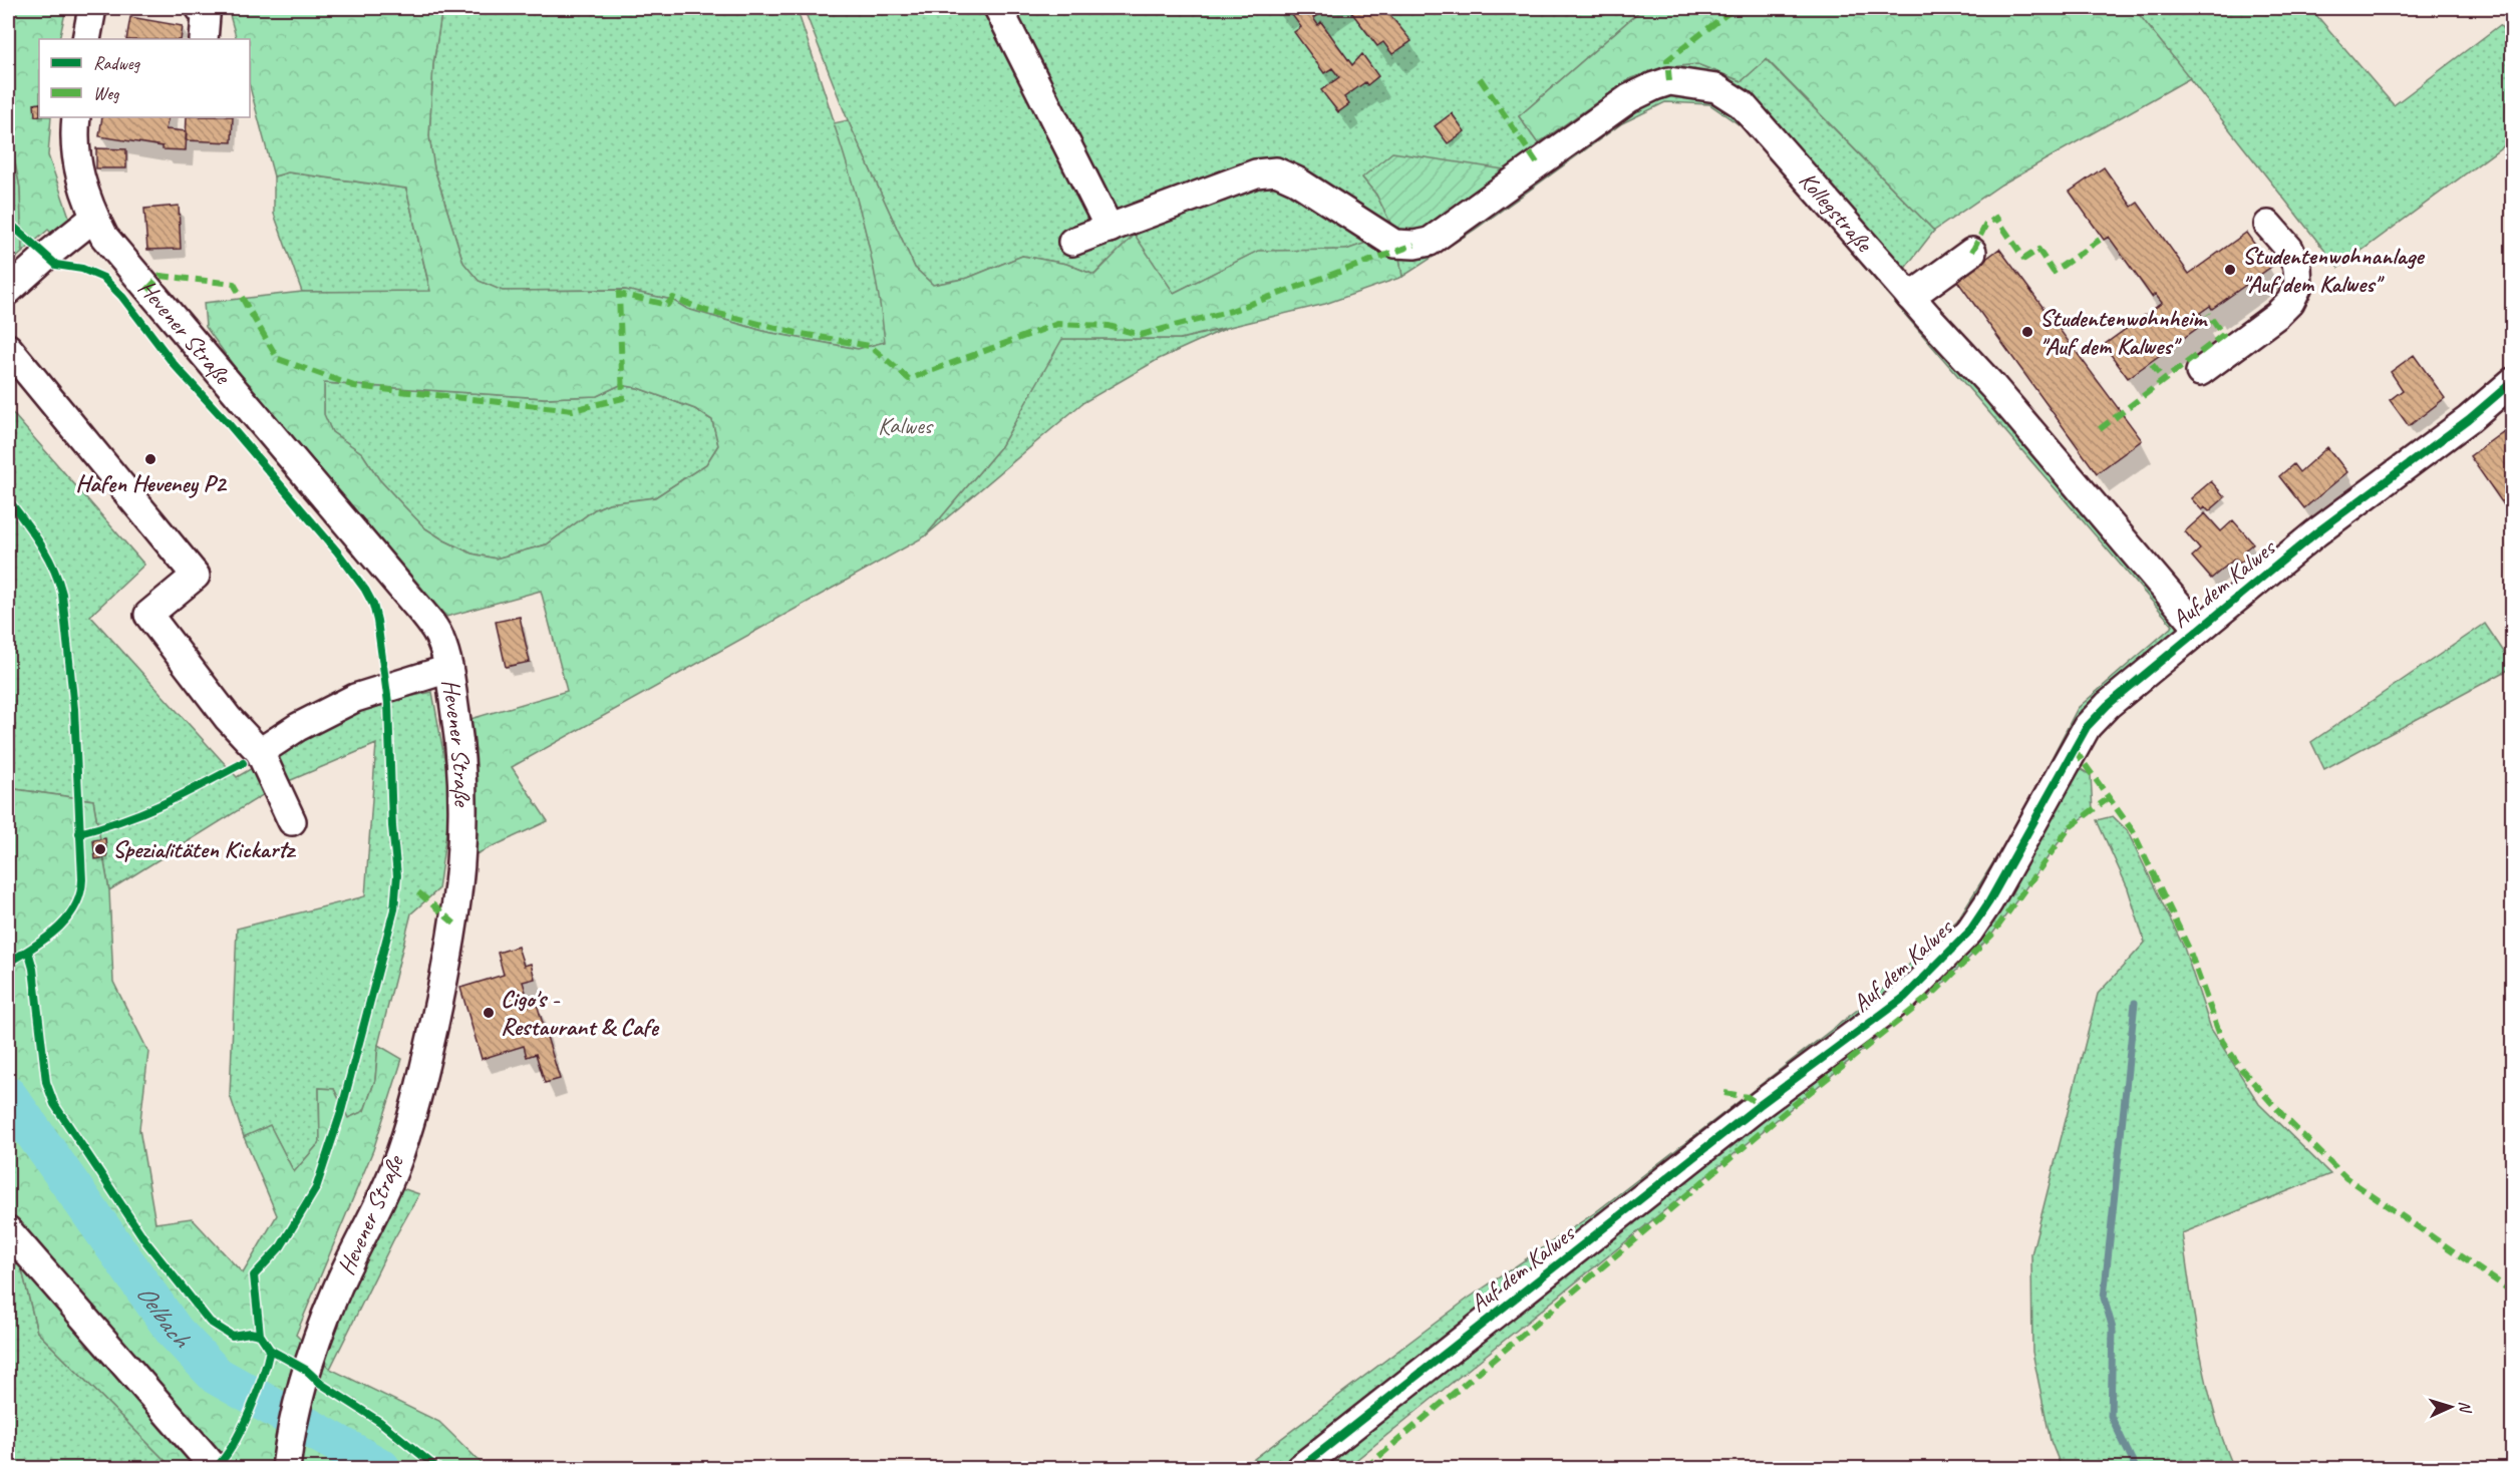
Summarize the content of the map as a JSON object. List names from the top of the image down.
{
  "streets": {
    "street": ["Kollegstraße", "Hevener Straße", "Auf dem Kalwes"]
  },
  "crossings": [
    ["Kollegstraße", "Auf dem Kalwes"]
  ],
  "water": ["Oelbach"],
  "parks": ["Kalwes"],
  "places": [
    "Studentenwohnanlage \"Auf dem Kalwes\"",
    "Studentenwohnheim \"Auf dem Kalwes\"",
    "Hafen Heveney P2",
    "Spezialitäten Kickartz",
    "Cigo's - Restaurant & Cafe"
  ],
  "legend": ["Radweg", "Weg"],
  "north": "right"
}
